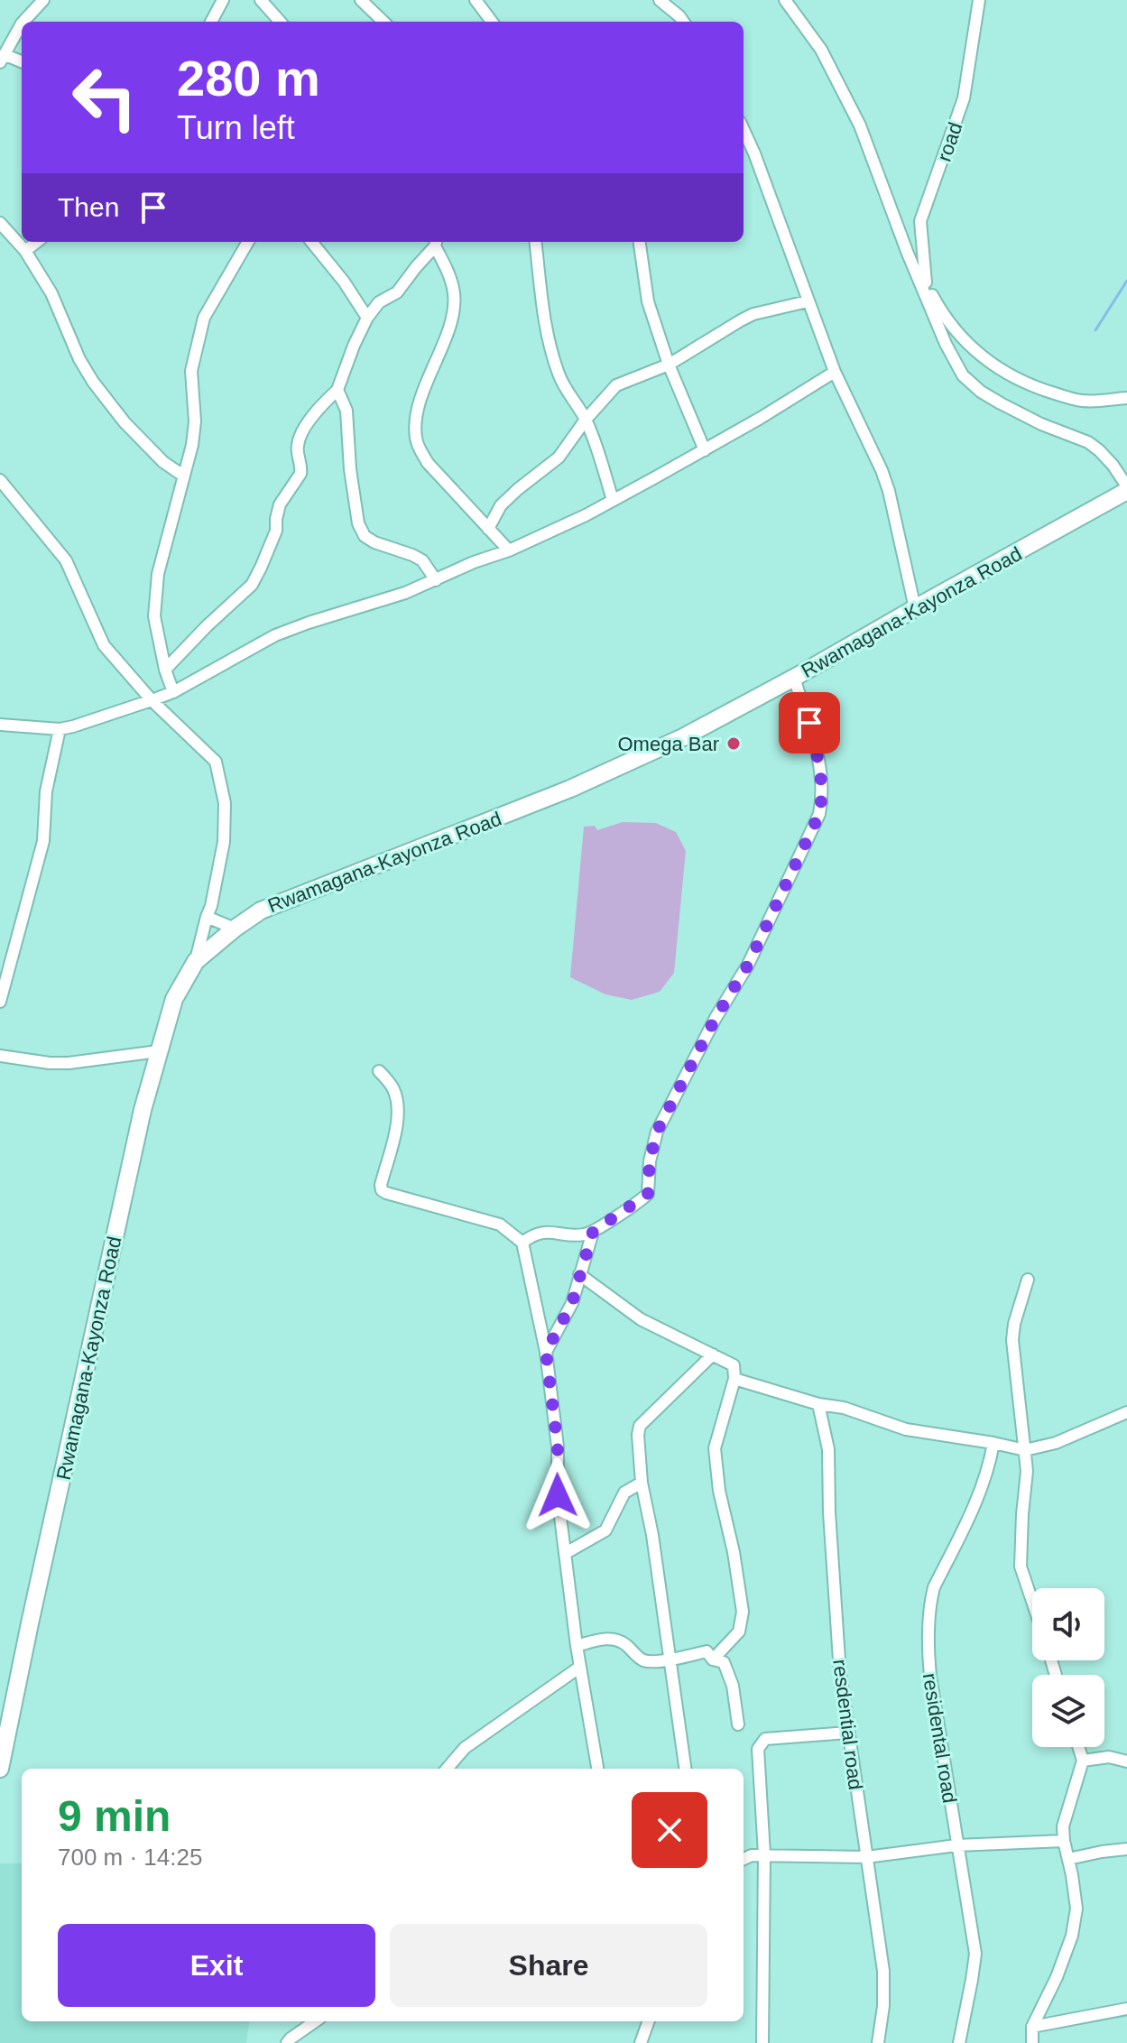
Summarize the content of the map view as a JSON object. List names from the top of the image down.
{
  "streets": {
    "highway": ["Rwamagana-Kayonza Road"],
    "street": ["road", "resdential road", "residental road"]
  },
  "places": ["Omega Bar"],
  "page": {
    "turn": ["280 m", "Turn left"],
    "then": "Then",
    "heading": ["9 min", "700 m · 14:25"],
    "buttons": ["Exit", "Share"]
  }
}
